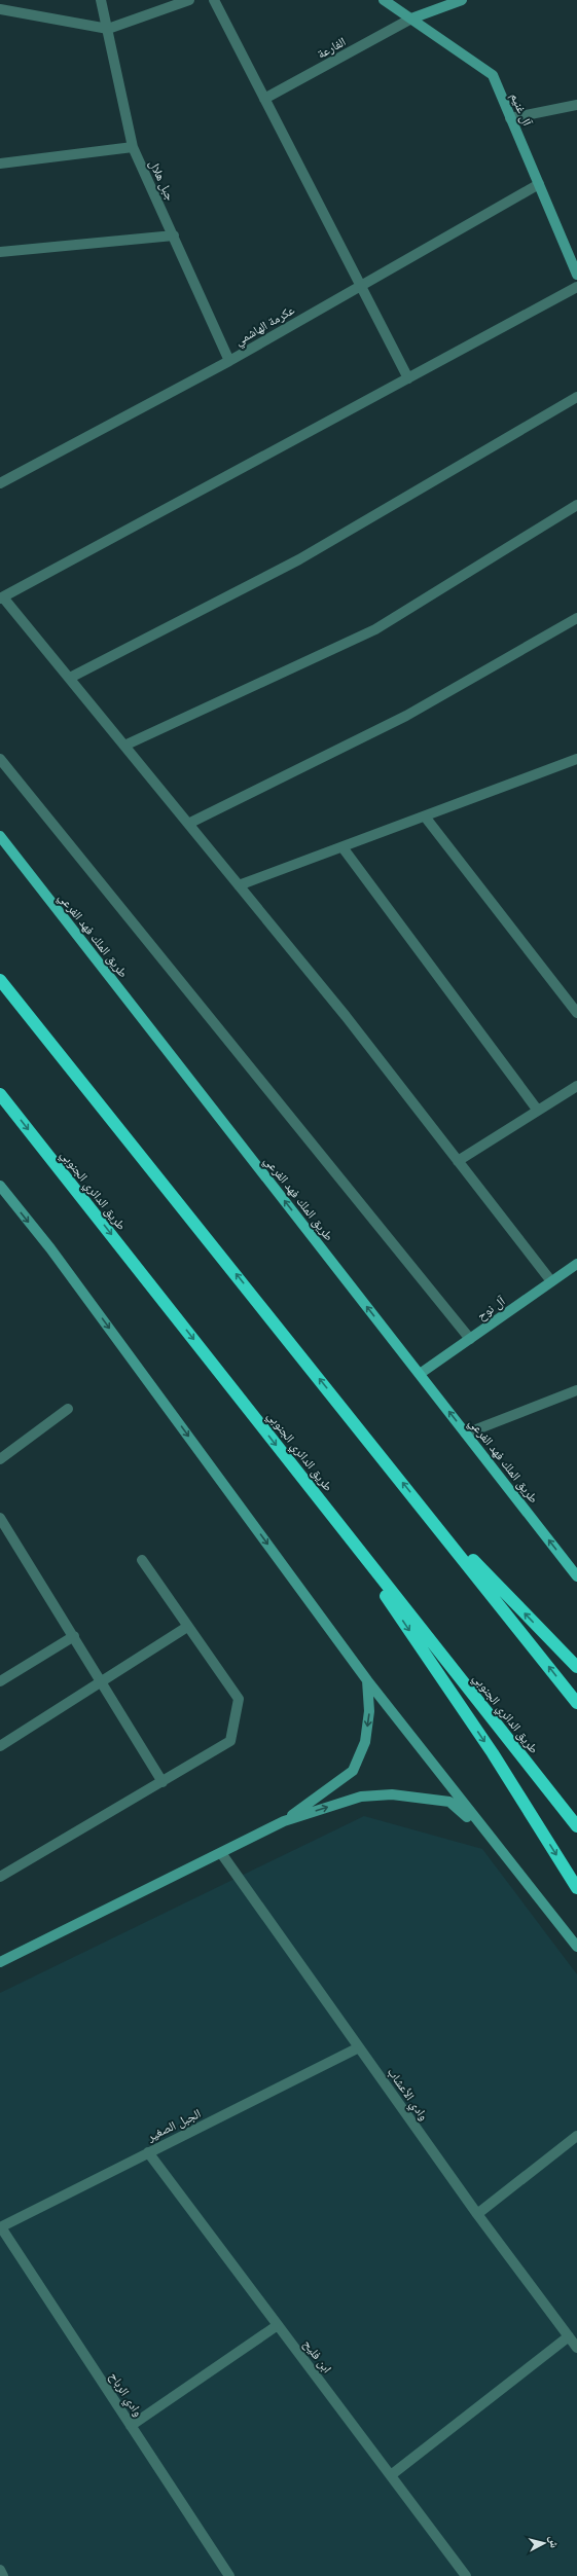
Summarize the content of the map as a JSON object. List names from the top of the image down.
{
  "streets": {
    "highway": ["طريق الدائري الجنوبي"],
    "main road": ["آل غنيم", "طريق الملك فهد الفرعي", "آل نوح"],
    "street": [
      "الفارعة",
      "جبل هلال",
      "عكرمة الهاشمي",
      "وادي الأعشاب",
      "الجبل الصغير",
      "ابن فليح",
      "وادي الرباح"
    ]
  },
  "crossings": [
    ["الفارعة", "آل غنيم"],
    ["آل غنيم", "عكرمة الهاشمي"],
    ["جبل هلال", "عكرمة الهاشمي"],
    ["طريق الملك فهد الفرعي", "آل نوح"],
    ["وادي الأعشاب", "الجبل الصغير"],
    ["الجبل الصغير", "ابن فليح"],
    ["الجبل الصغير", "وادي الرباح"]
  ],
  "one_way": ["طريق الملك فهد الفرعي"],
  "north": "right"
}
